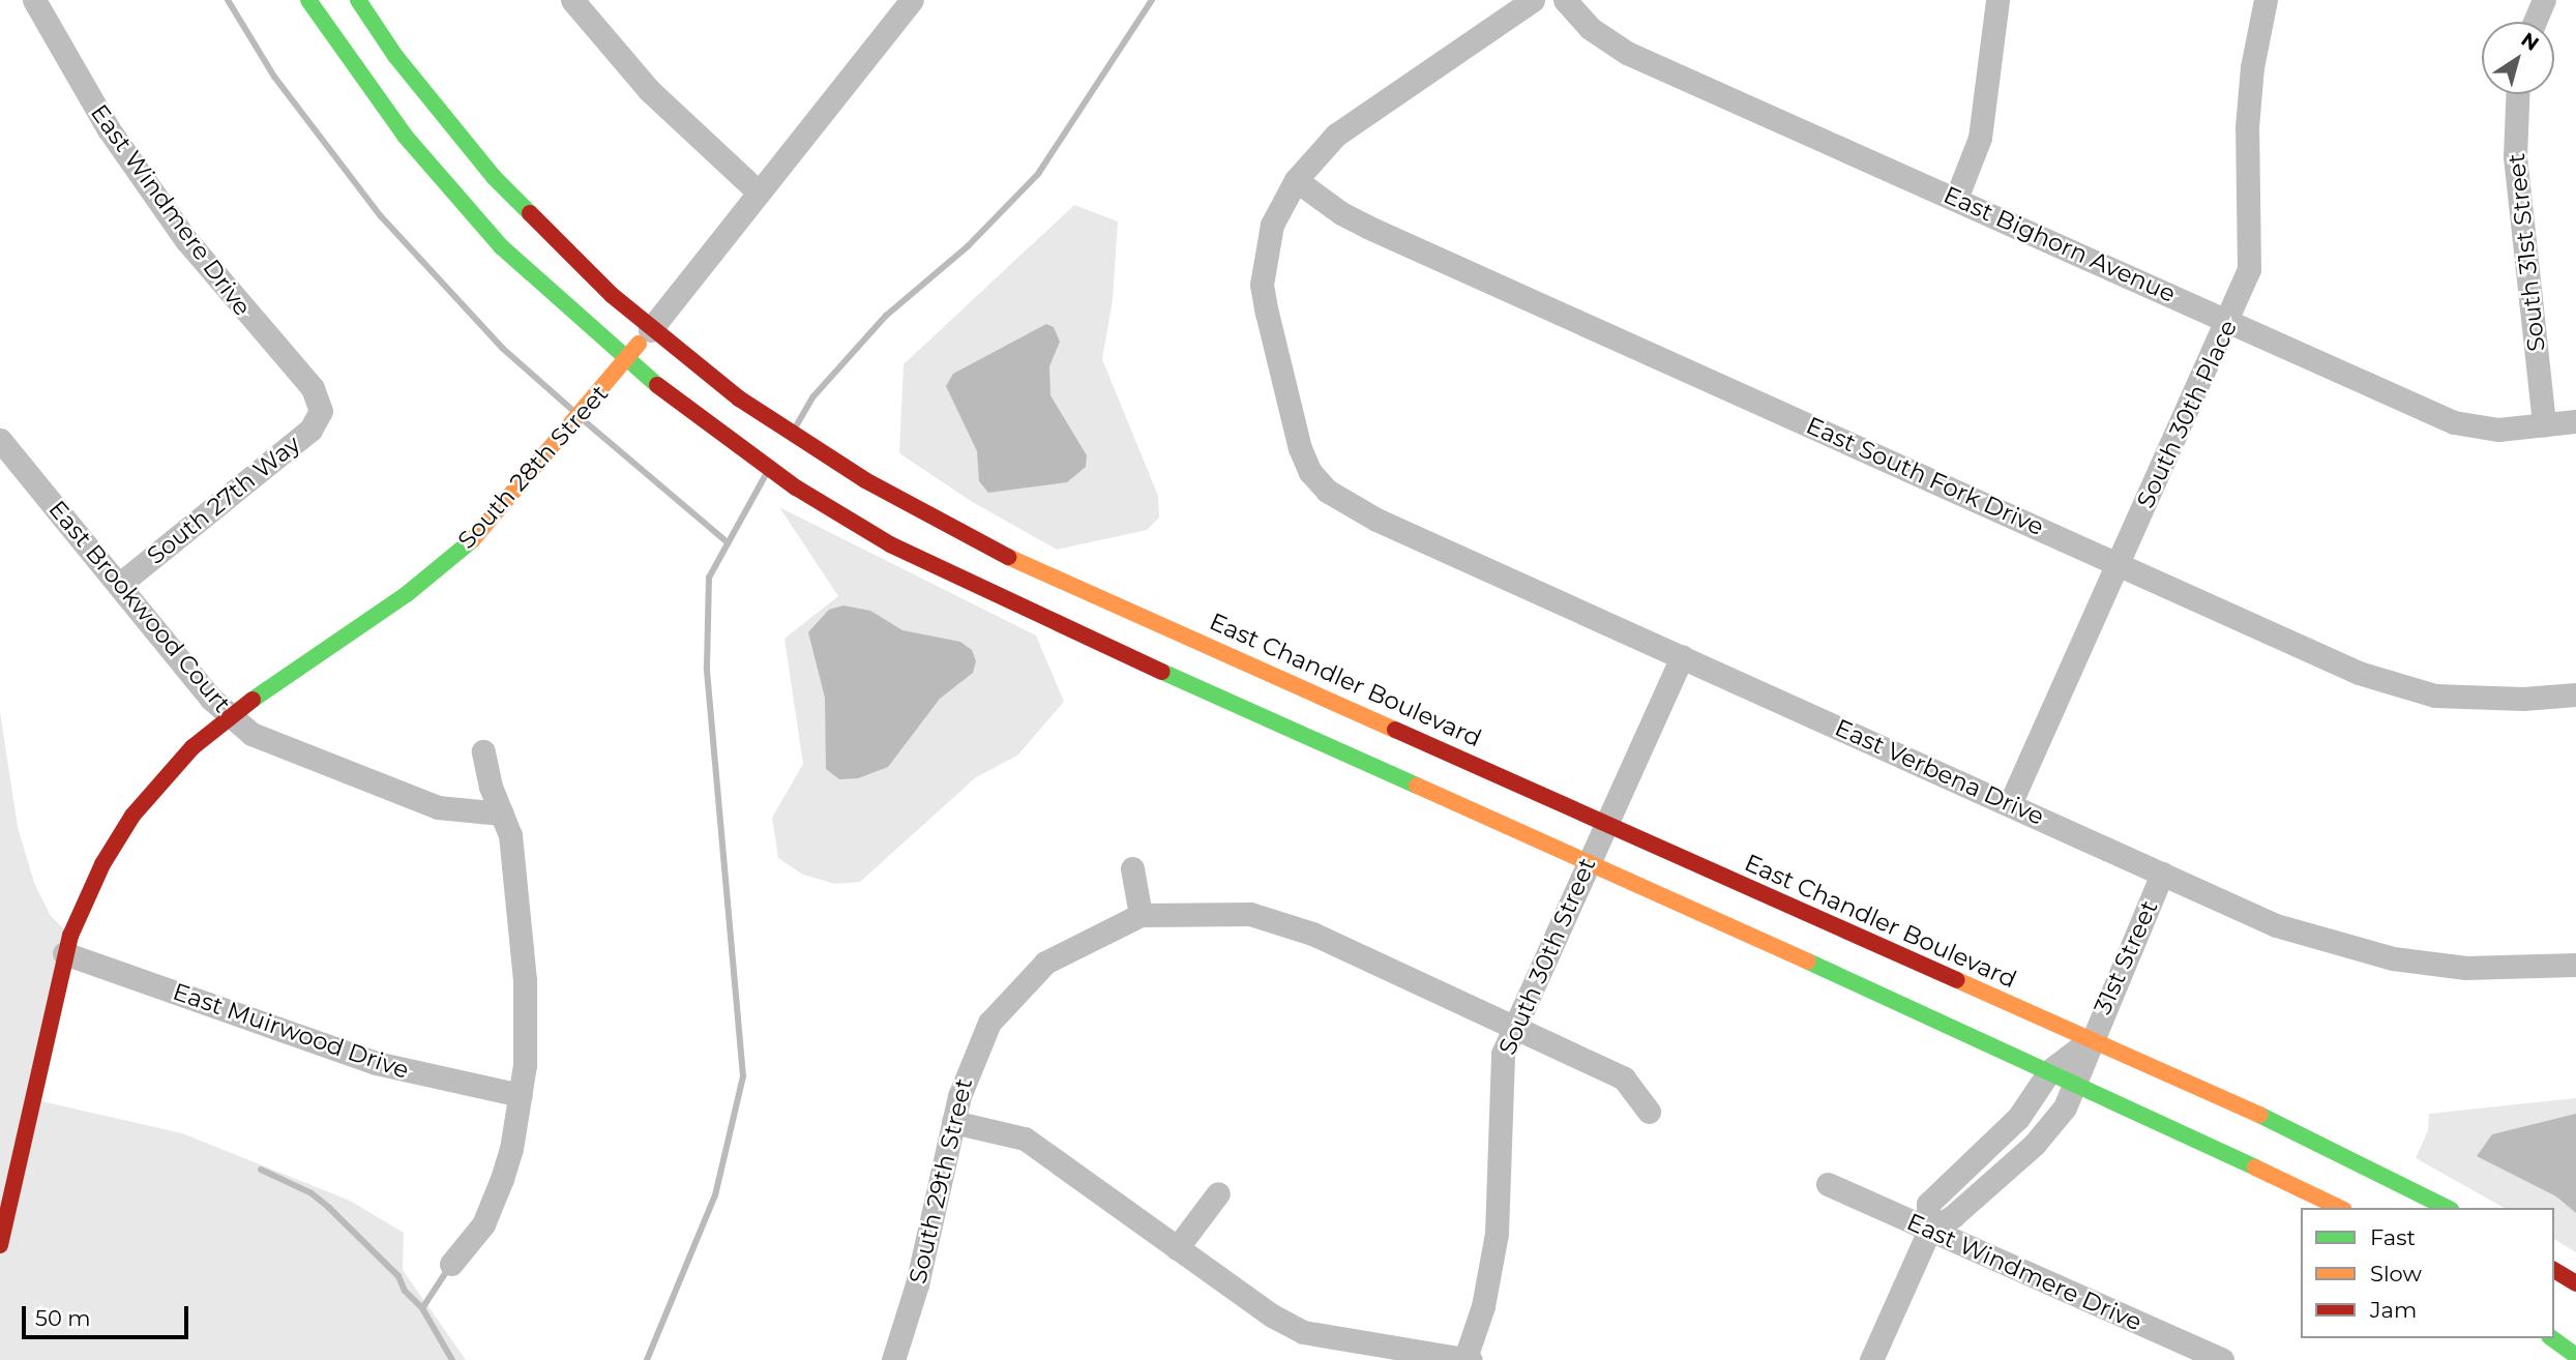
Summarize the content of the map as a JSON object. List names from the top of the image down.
{
  "streets": {
    "main road": ["South 28th Street", "East Chandler Boulevard"],
    "street": [
      "East Windmere Drive",
      "East Bighorn Avenue",
      "South 31st Street",
      "South 30th Place",
      "East South Fork Drive",
      "South 27th Way",
      "East Brookwood Court",
      "East Verbena Drive",
      "South 30th Street",
      "31st Street",
      "East Muirwood Drive",
      "South 29th Street"
    ]
  },
  "crossings": [
    ["East Windmere Drive", "South 27th Way"],
    ["East Bighorn Avenue", "South 31st Street"],
    ["East Bighorn Avenue", "South 30th Place"],
    ["South 30th Place", "East South Fork Drive"],
    ["South 30th Place", "East Verbena Drive"],
    ["South 28th Street", "East Brookwood Court"],
    ["South 28th Street", "East Chandler Boulevard"],
    ["South 28th Street", "East Muirwood Drive"],
    ["East South Fork Drive", "East Verbena Drive"],
    ["South 27th Way", "East Brookwood Court"],
    ["East Chandler Boulevard", "South 30th Street"],
    ["East Chandler Boulevard", "31st Street"],
    ["East Verbena Drive", "South 30th Street"],
    ["East Verbena Drive", "31st Street"]
  ],
  "legend": ["Fast", "Slow", "Jam"],
  "scale_bar": "50 m",
  "north": "top right"
}
